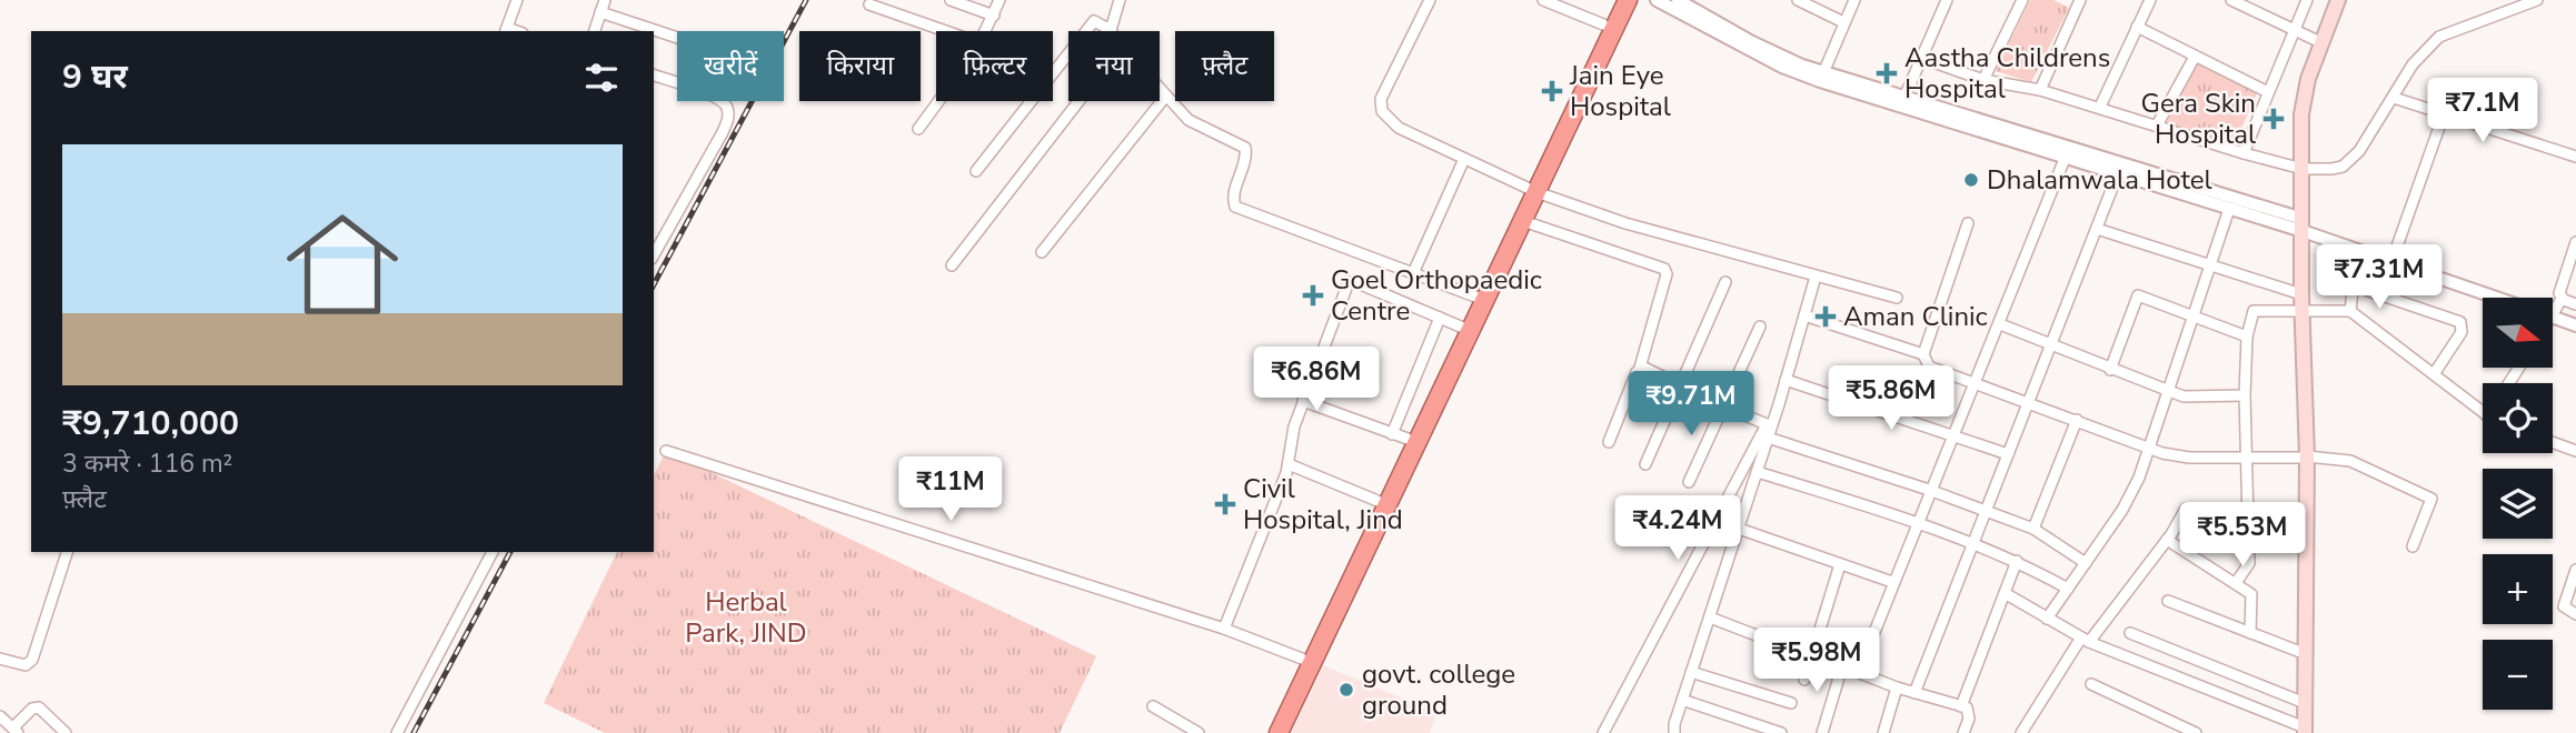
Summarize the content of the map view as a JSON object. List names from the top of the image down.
{
  "parks": ["Herbal Park, JIND"],
  "places": {
    "health": [
      "Aastha Childrens Hospital",
      "Jain Eye Hospital",
      "Gera Skin Hospital",
      "Goel Orthopaedic Centre",
      "Aman Clinic",
      "Civil Hospital, Jind"
    ],
    "other": ["Dhalamwala Hotel", "govt. college ground"]
  },
  "north": "right",
  "page": {
    "chip": [
      "खरीदें",
      "किराया",
      "फ़िल्टर",
      "नया",
      "फ़्लैट"
    ],
    "heading": "9 घर",
    "price": [
      "₹7.1M",
      "₹7.31M",
      "₹6.86M",
      "₹5.86M",
      "₹9.71M",
      "₹11M",
      "₹4.24M",
      "₹5.53M",
      "₹5.98M"
    ],
    "list": [
      {
        "name": "₹9,710,000",
        "note": "3 कमरे · 116 m² · फ़्लैट"
      }
    ],
    "map_buttons": ["+", "−"]
  }
}
